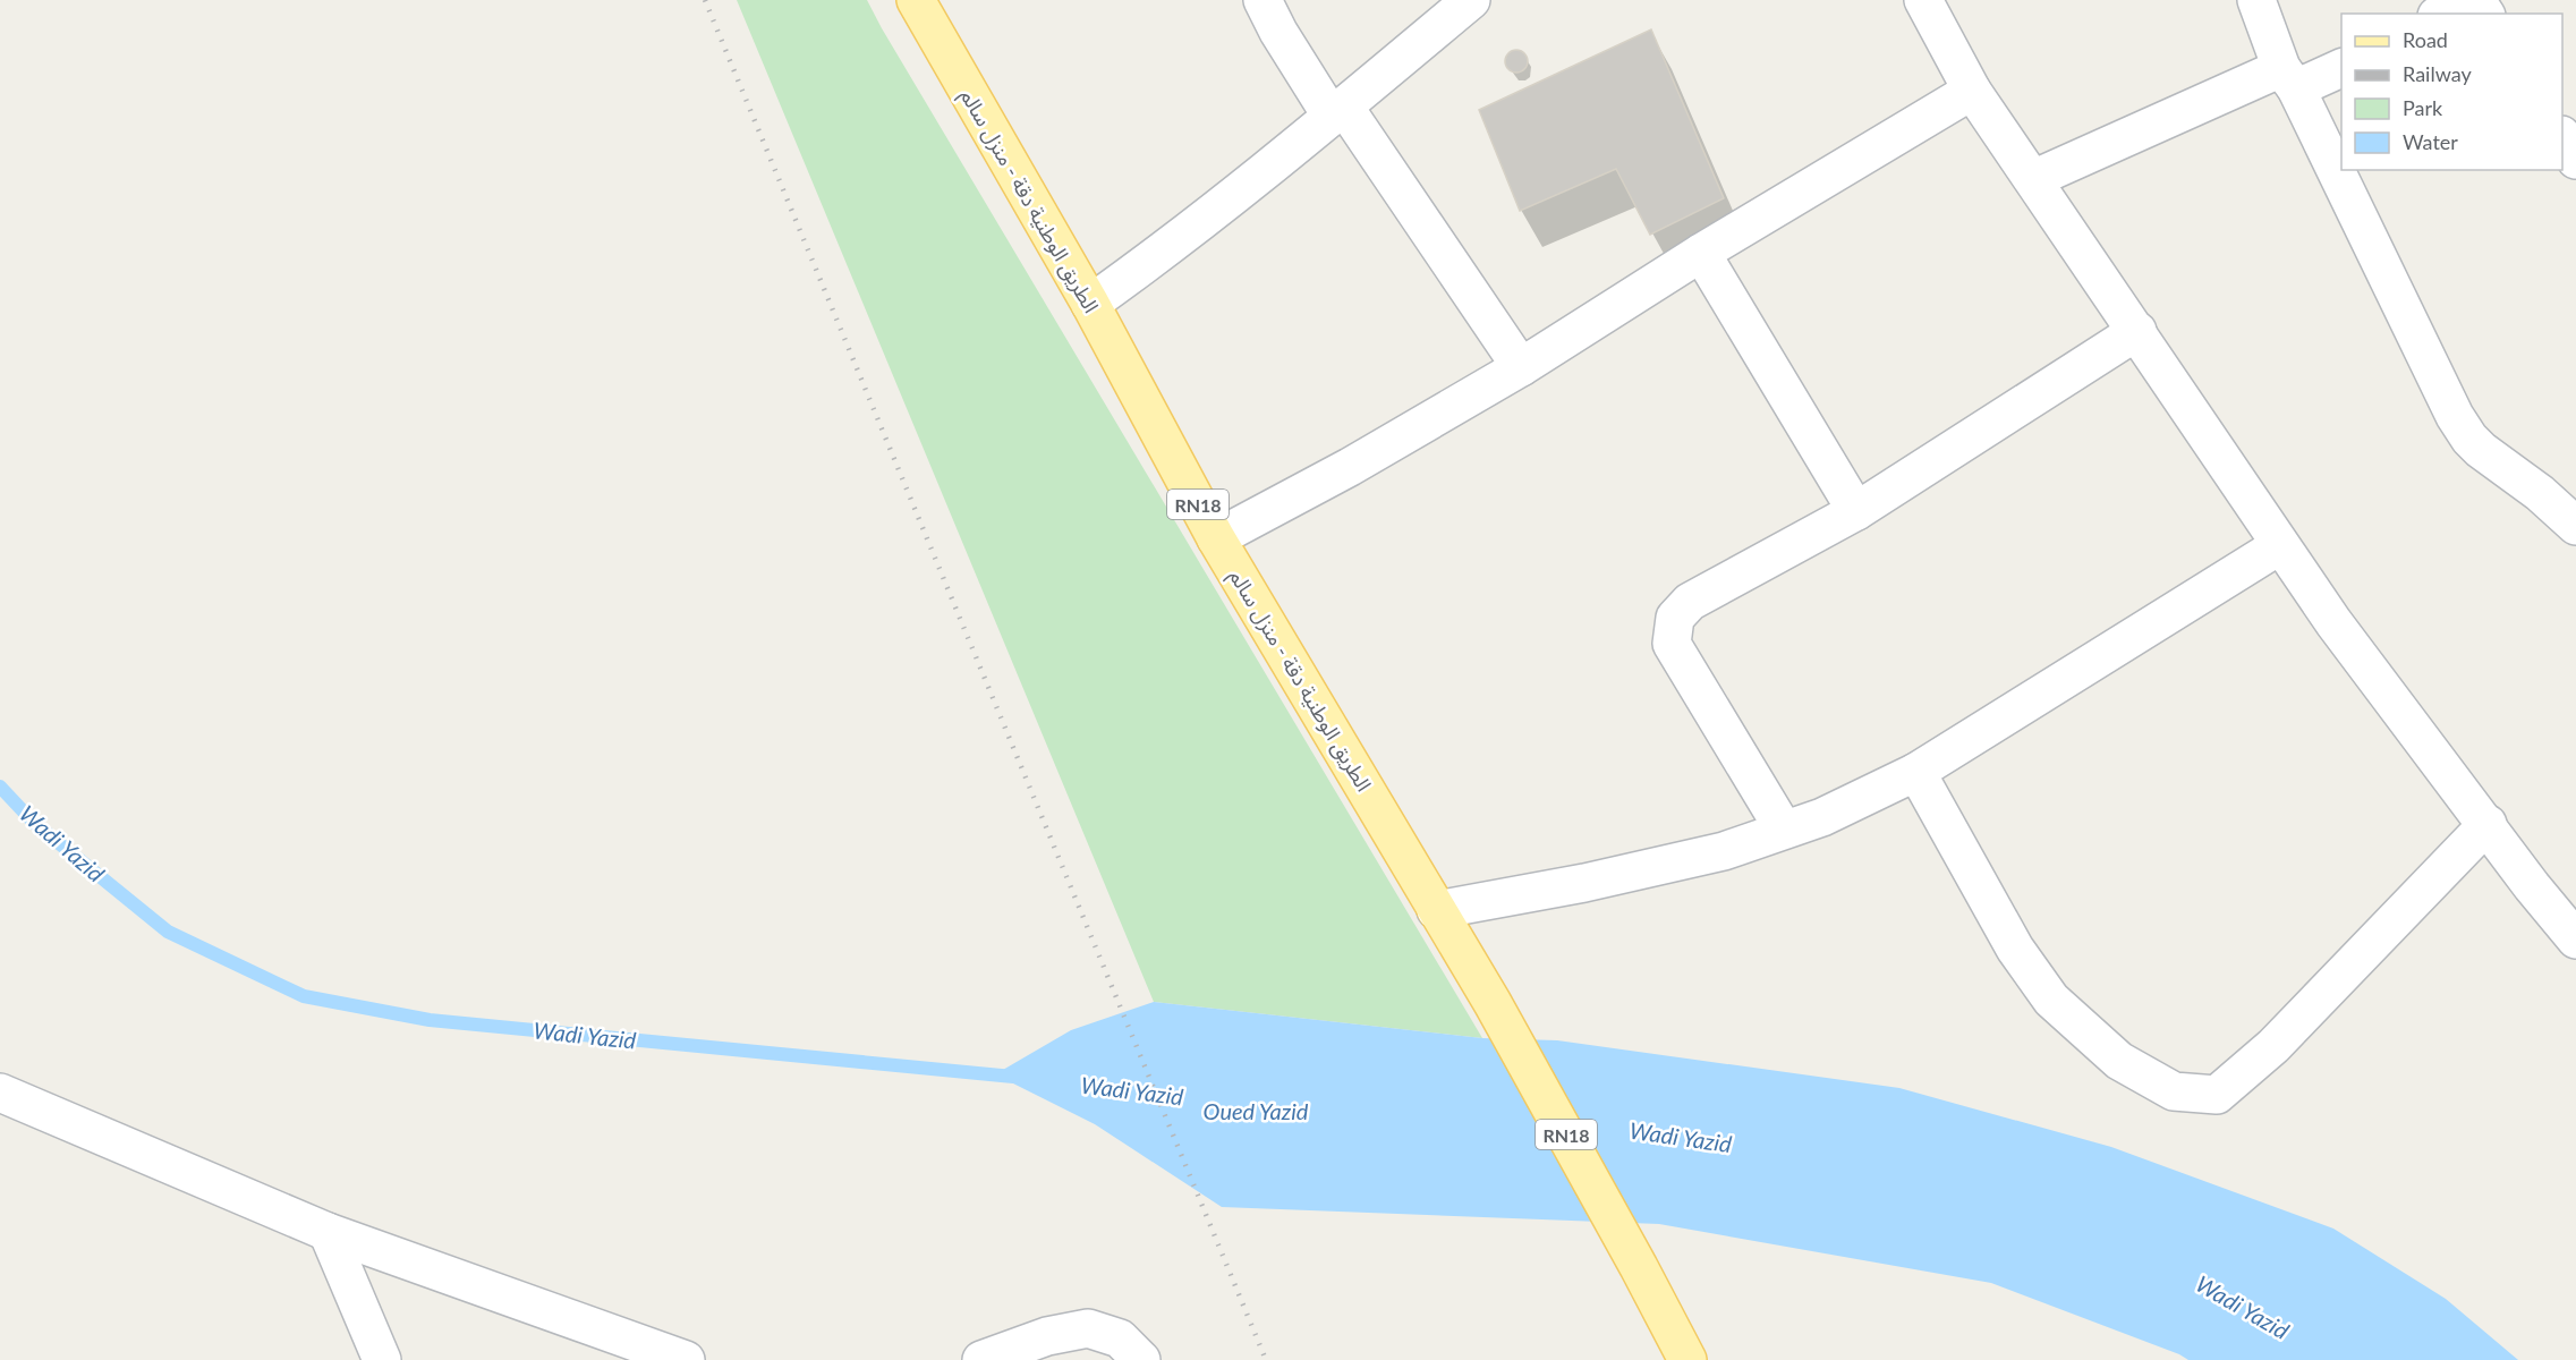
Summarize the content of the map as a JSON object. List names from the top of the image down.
{
  "streets": {
    "main road": ["الطريق الوطنية دقة - منزل سالم", "RN18"]
  },
  "water": ["Wadi Yazid", "Oued Yazid"],
  "legend": [
    "Road",
    "Railway",
    "Park",
    "Water"
  ]
}
